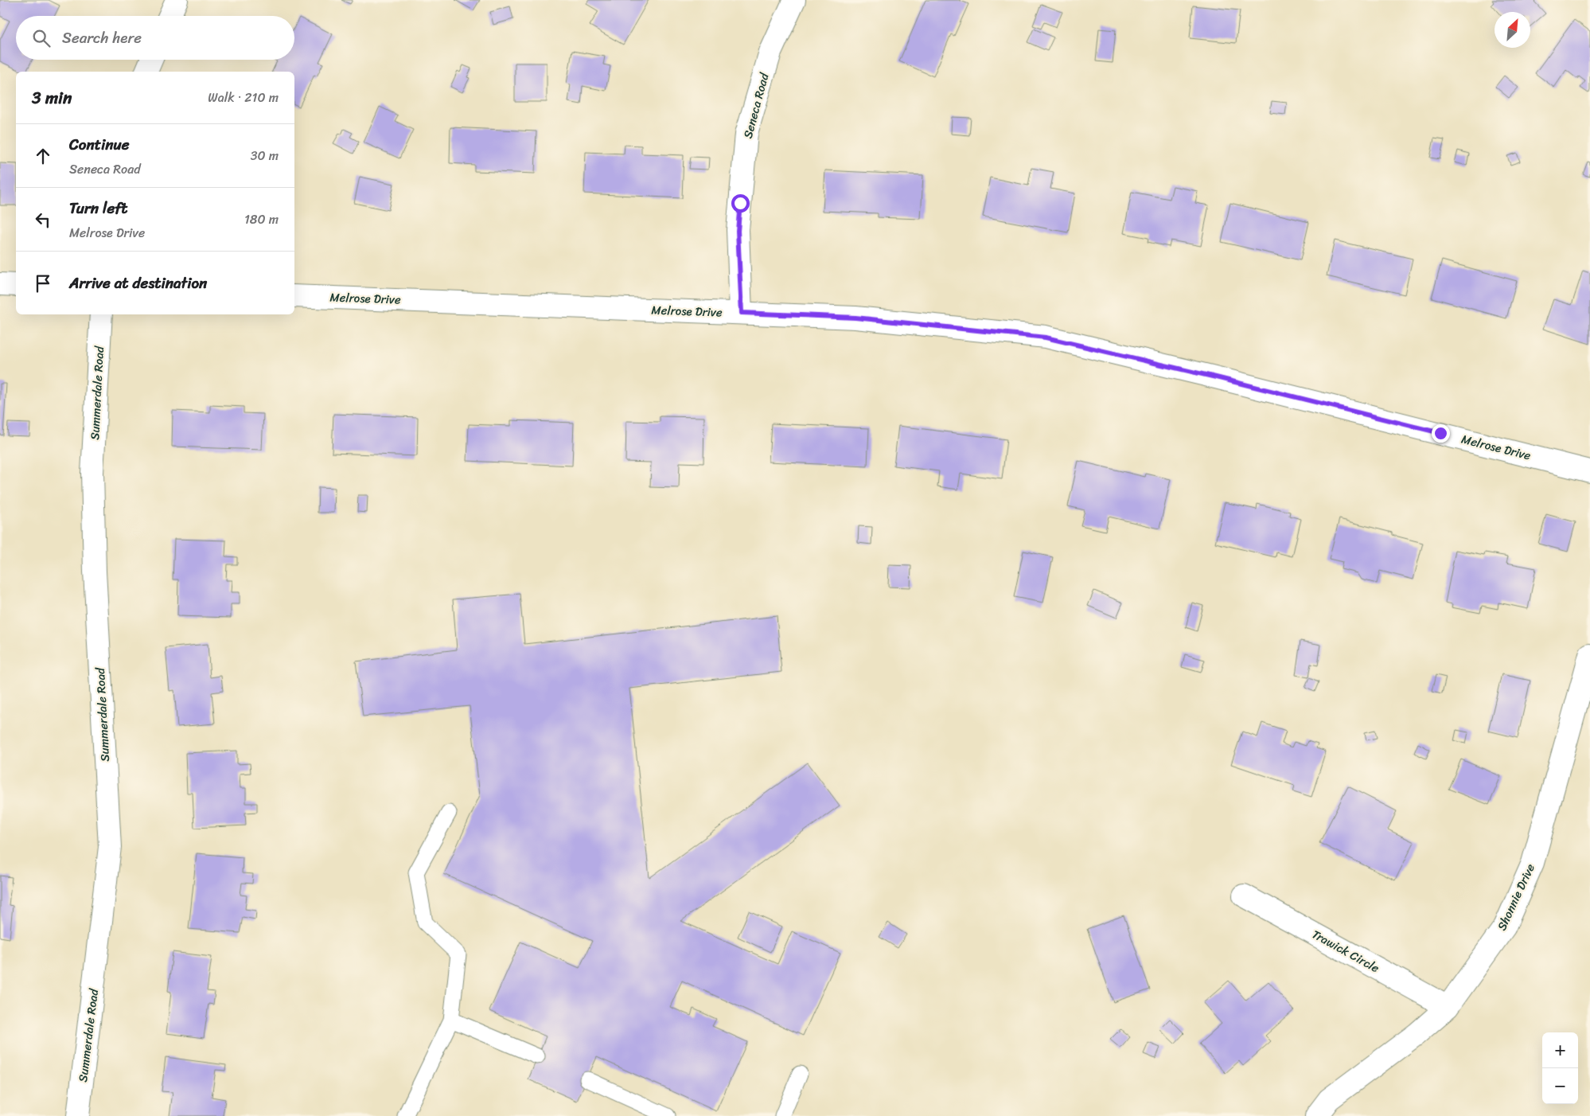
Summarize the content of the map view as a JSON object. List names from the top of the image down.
{
  "streets": {
    "street": [
      "Seneca Road",
      "Melrose Drive",
      "Summerdale Road",
      "Shonnie Drive",
      "Trawick Circle"
    ]
  },
  "crossings": [
    ["Seneca Road", "Melrose Drive"],
    ["Shonnie Drive", "Trawick Circle"]
  ],
  "north": "top right",
  "page": {
    "search": "Search here",
    "heading": ["3 min", "Walk · 210 m"],
    "list": [
      ["Continue", "Seneca Road", "30 m"],
      ["Turn left", "Melrose Drive", "180 m"],
      "Arrive at destination"
    ],
    "map_buttons": ["+", "−"]
  }
}
